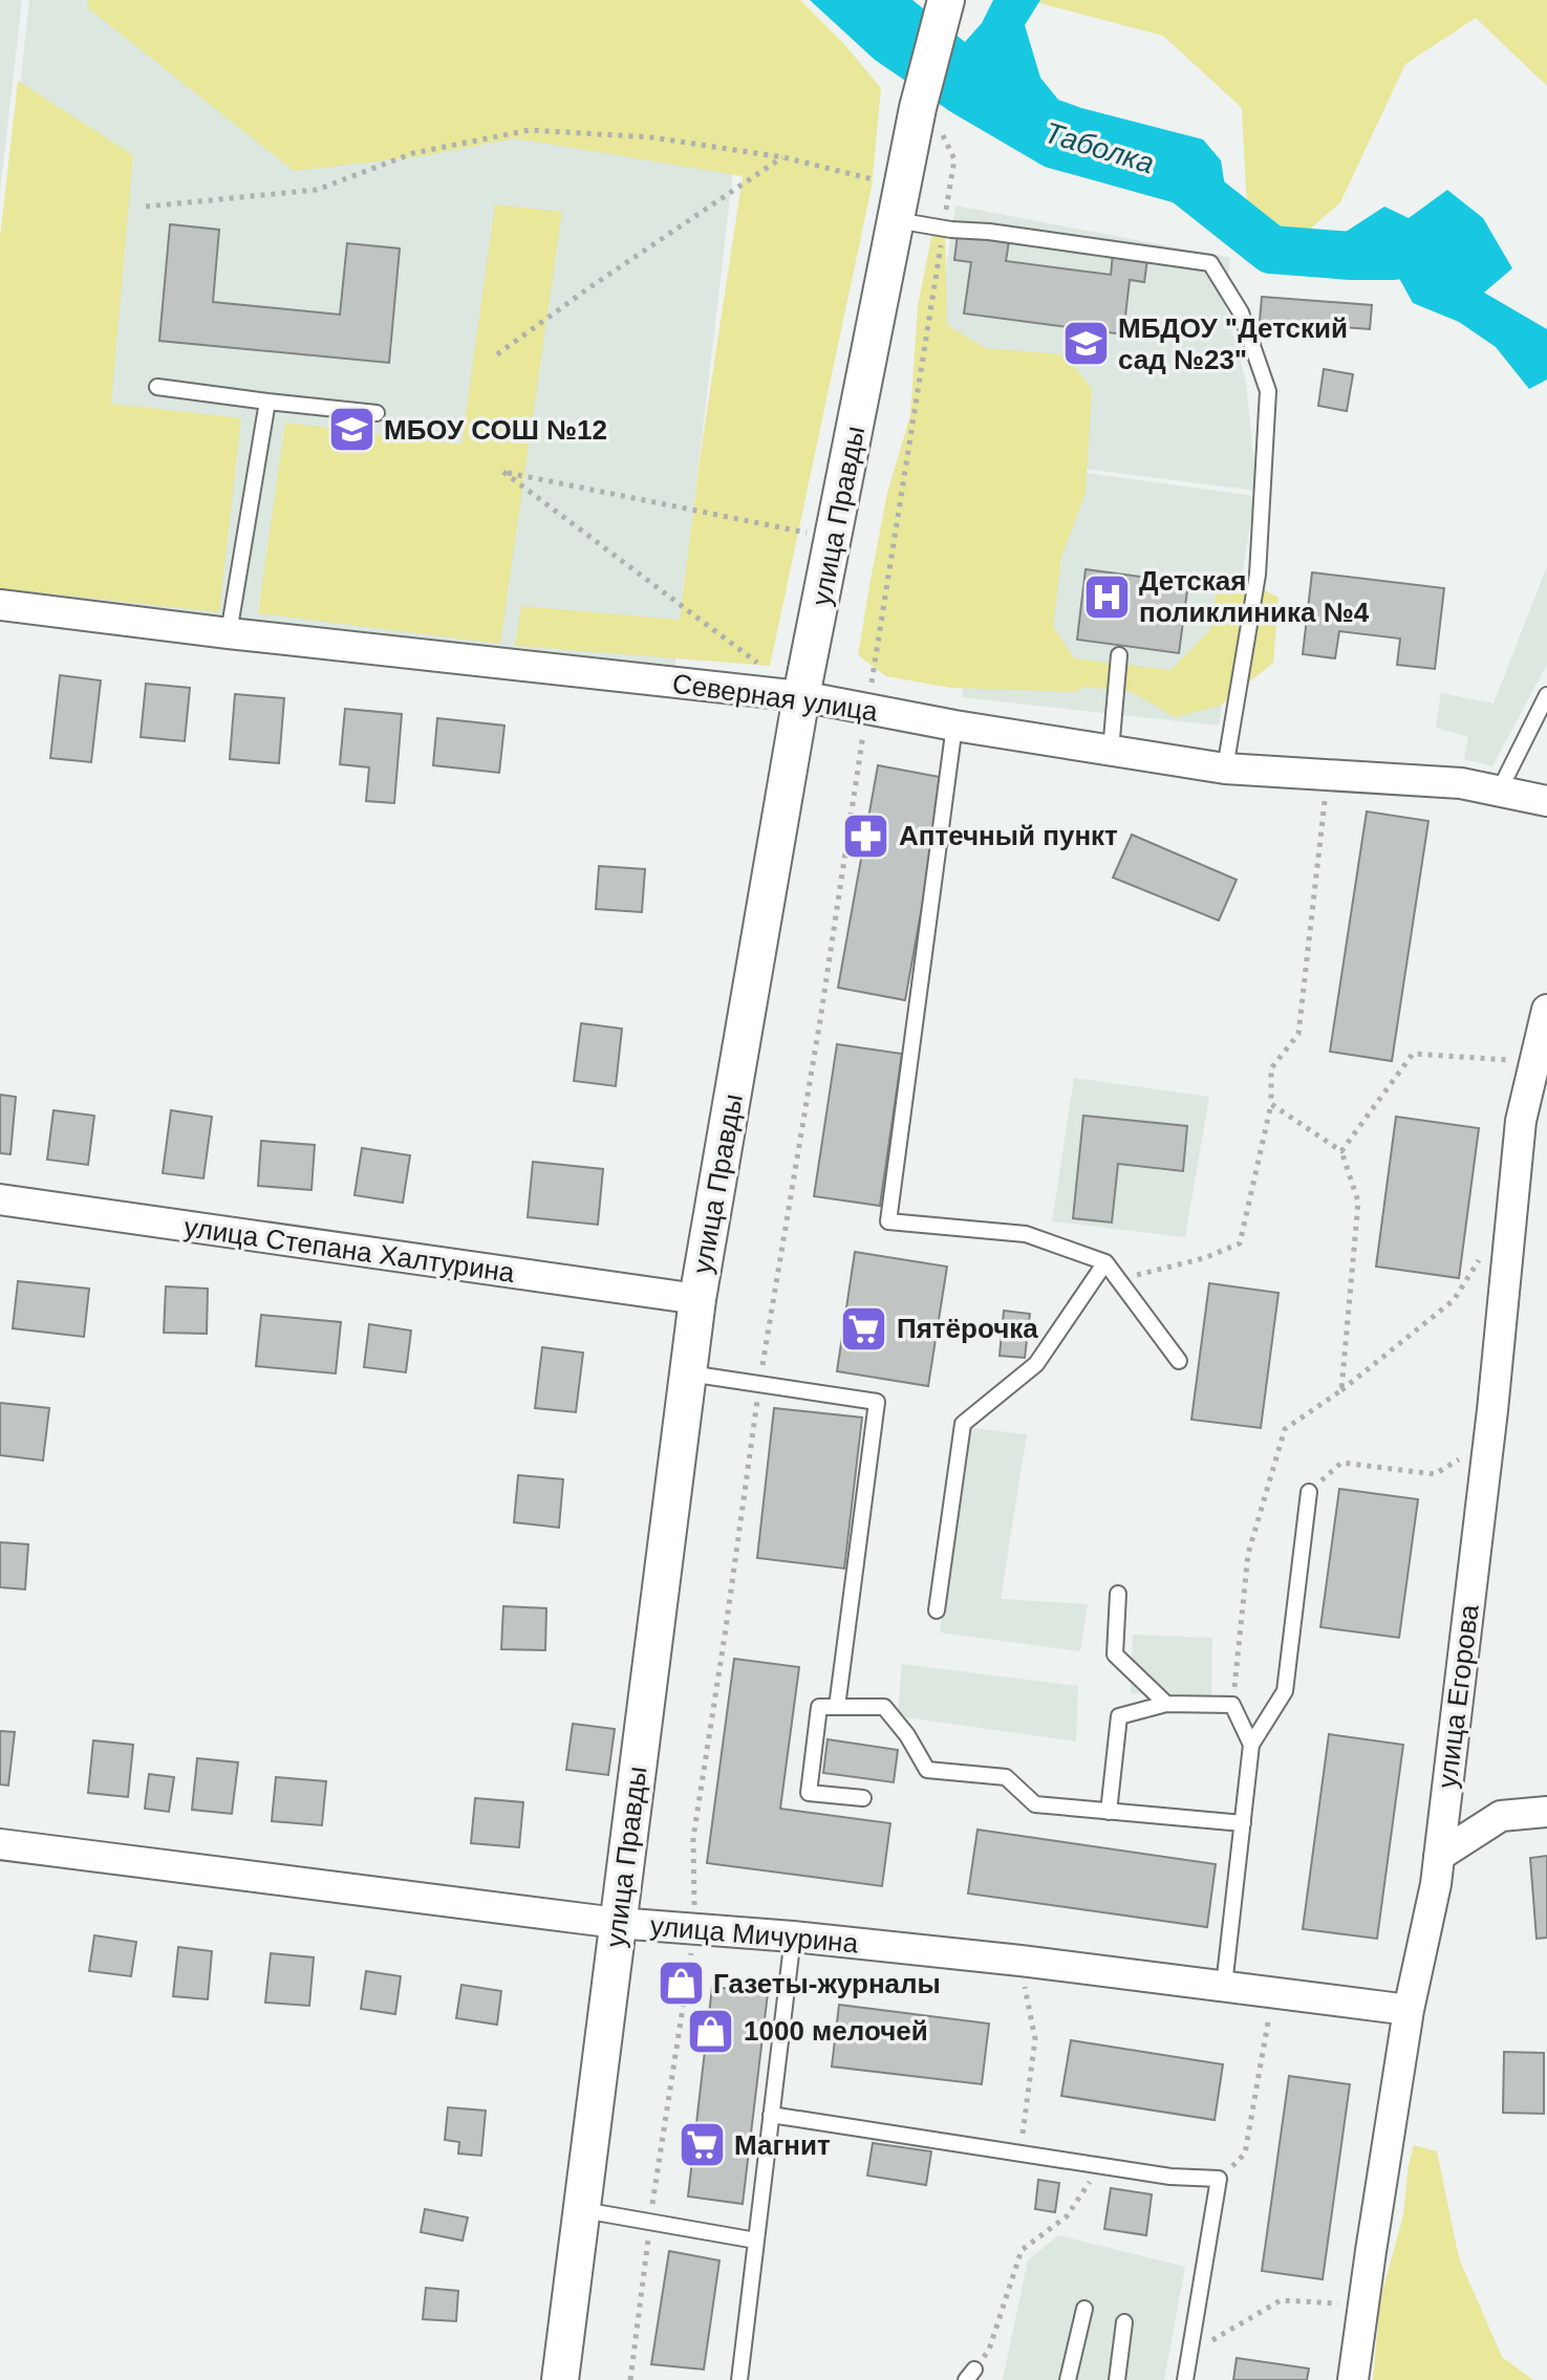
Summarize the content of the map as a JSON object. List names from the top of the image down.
{
  "streets": {
    "street": [
      "улица Правды",
      "Северная улица",
      "улица Степана Халтурина",
      "улица Егорова",
      "улица Мичурина"
    ]
  },
  "crossings": [
    ["улица Правды", "Северная улица"],
    ["улица Правды", "улица Степана Халтурина"],
    ["улица Правды", "улица Мичурина"],
    ["улица Егорова", "улица Мичурина"]
  ],
  "water": ["Таболка"],
  "places": {
    "school or university": ["МБДОУ \"Детский сад №23\"", "МБОУ СОШ №12"],
    "hospital": ["Детская поликлиника №4"],
    "pharmacy": ["Аптечный пункт"],
    "supermarket": ["Пятёрочка", "Магнит"],
    "shop": ["Газеты-журналы", "1000 мелочей"]
  }
}
